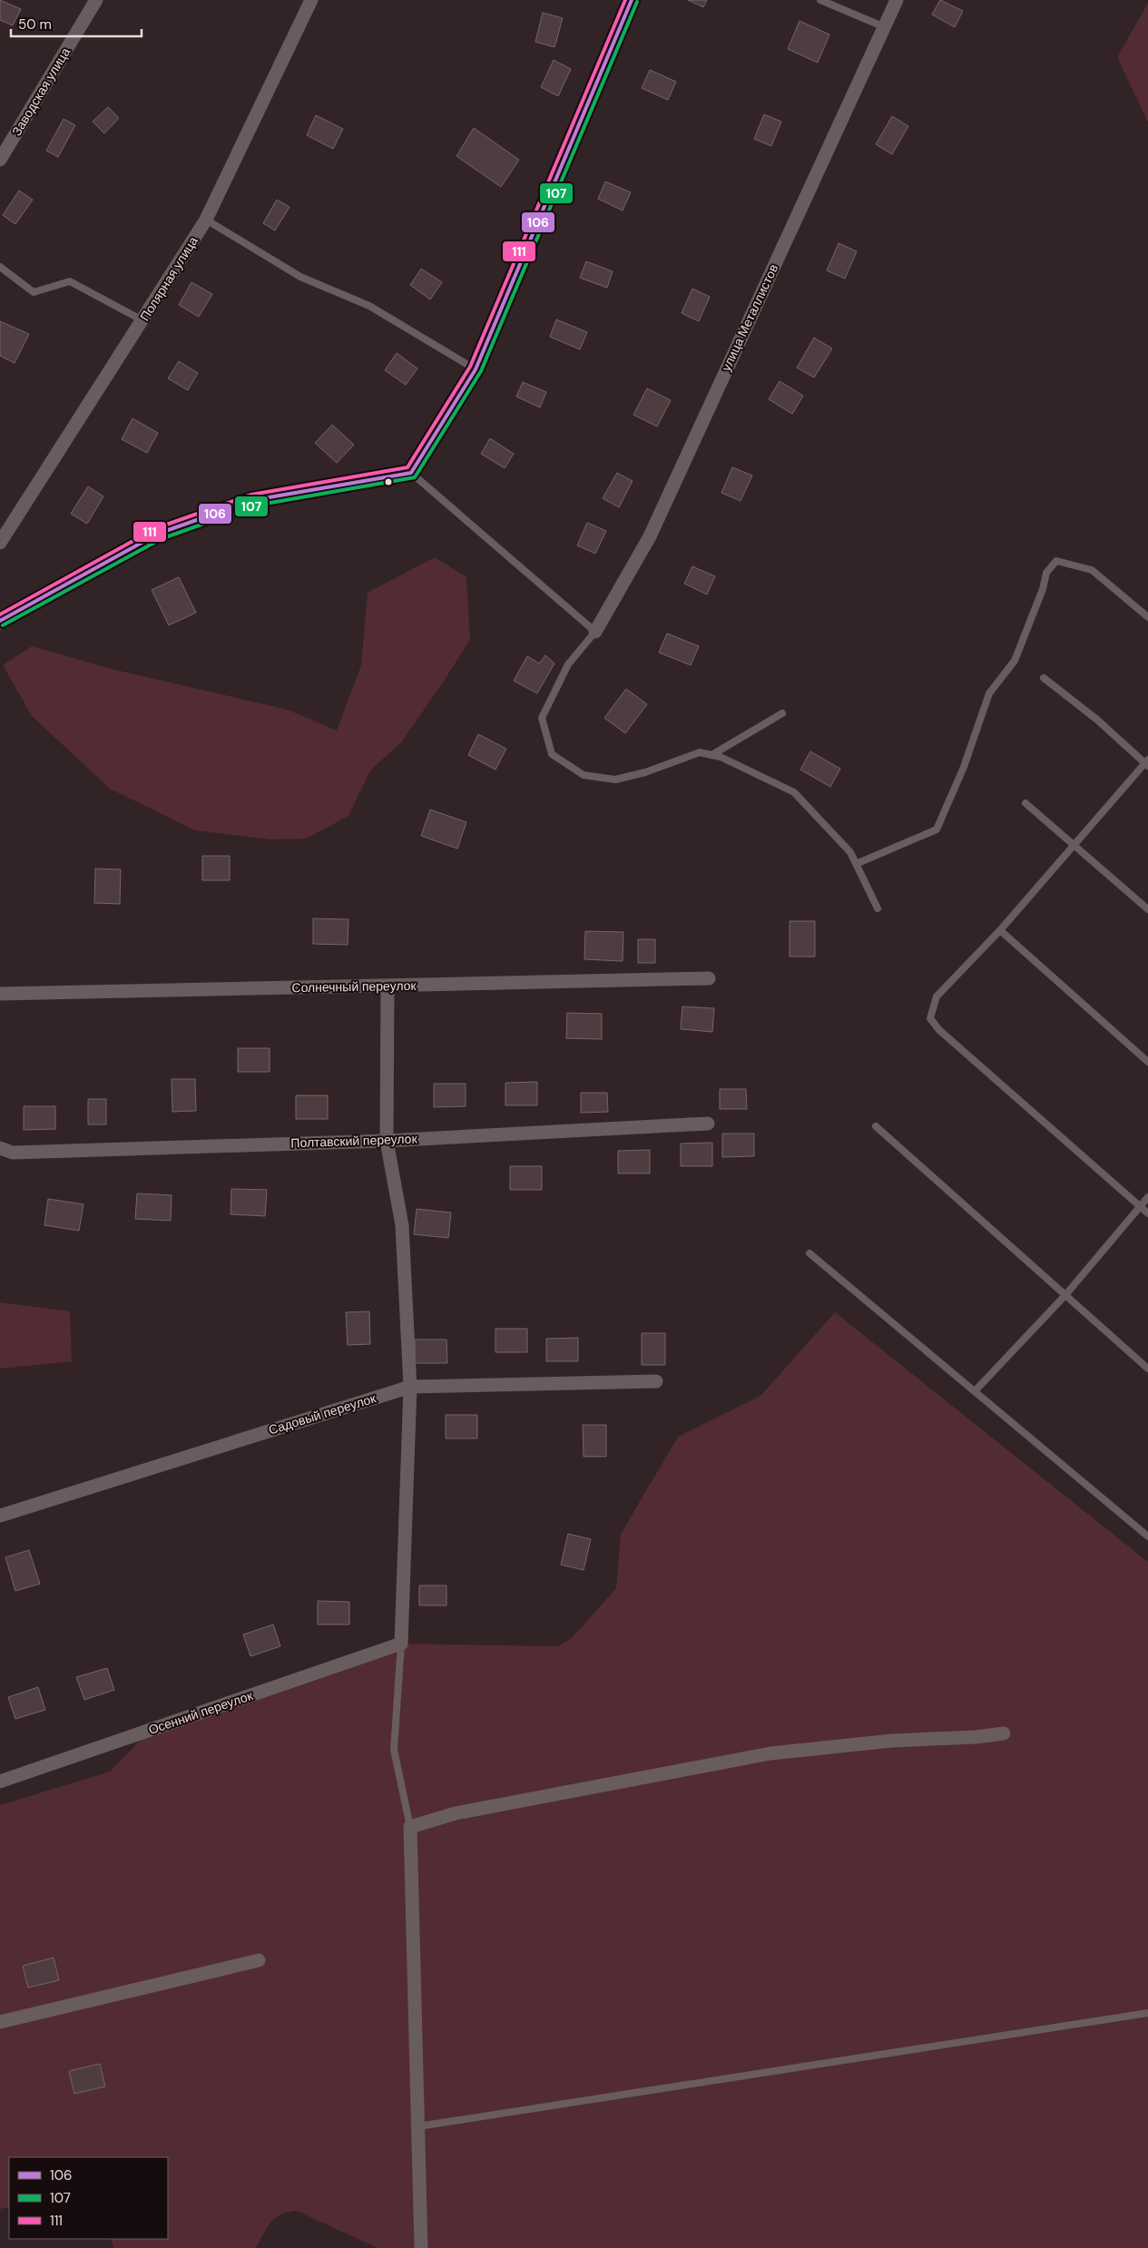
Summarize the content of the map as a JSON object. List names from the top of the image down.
{
  "streets": {
    "street": [
      "Заводская улица",
      "Полярная улица",
      "улица Металлистов",
      "Солнечный переулок",
      "Полтавский переулок",
      "Садовый переулок",
      "Осенний переулок"
    ]
  },
  "lines": ["transit line 106", "transit line 111", "transit line 107"],
  "legend": ["106", "107", "111"],
  "scale_bar": "50 m"
}
